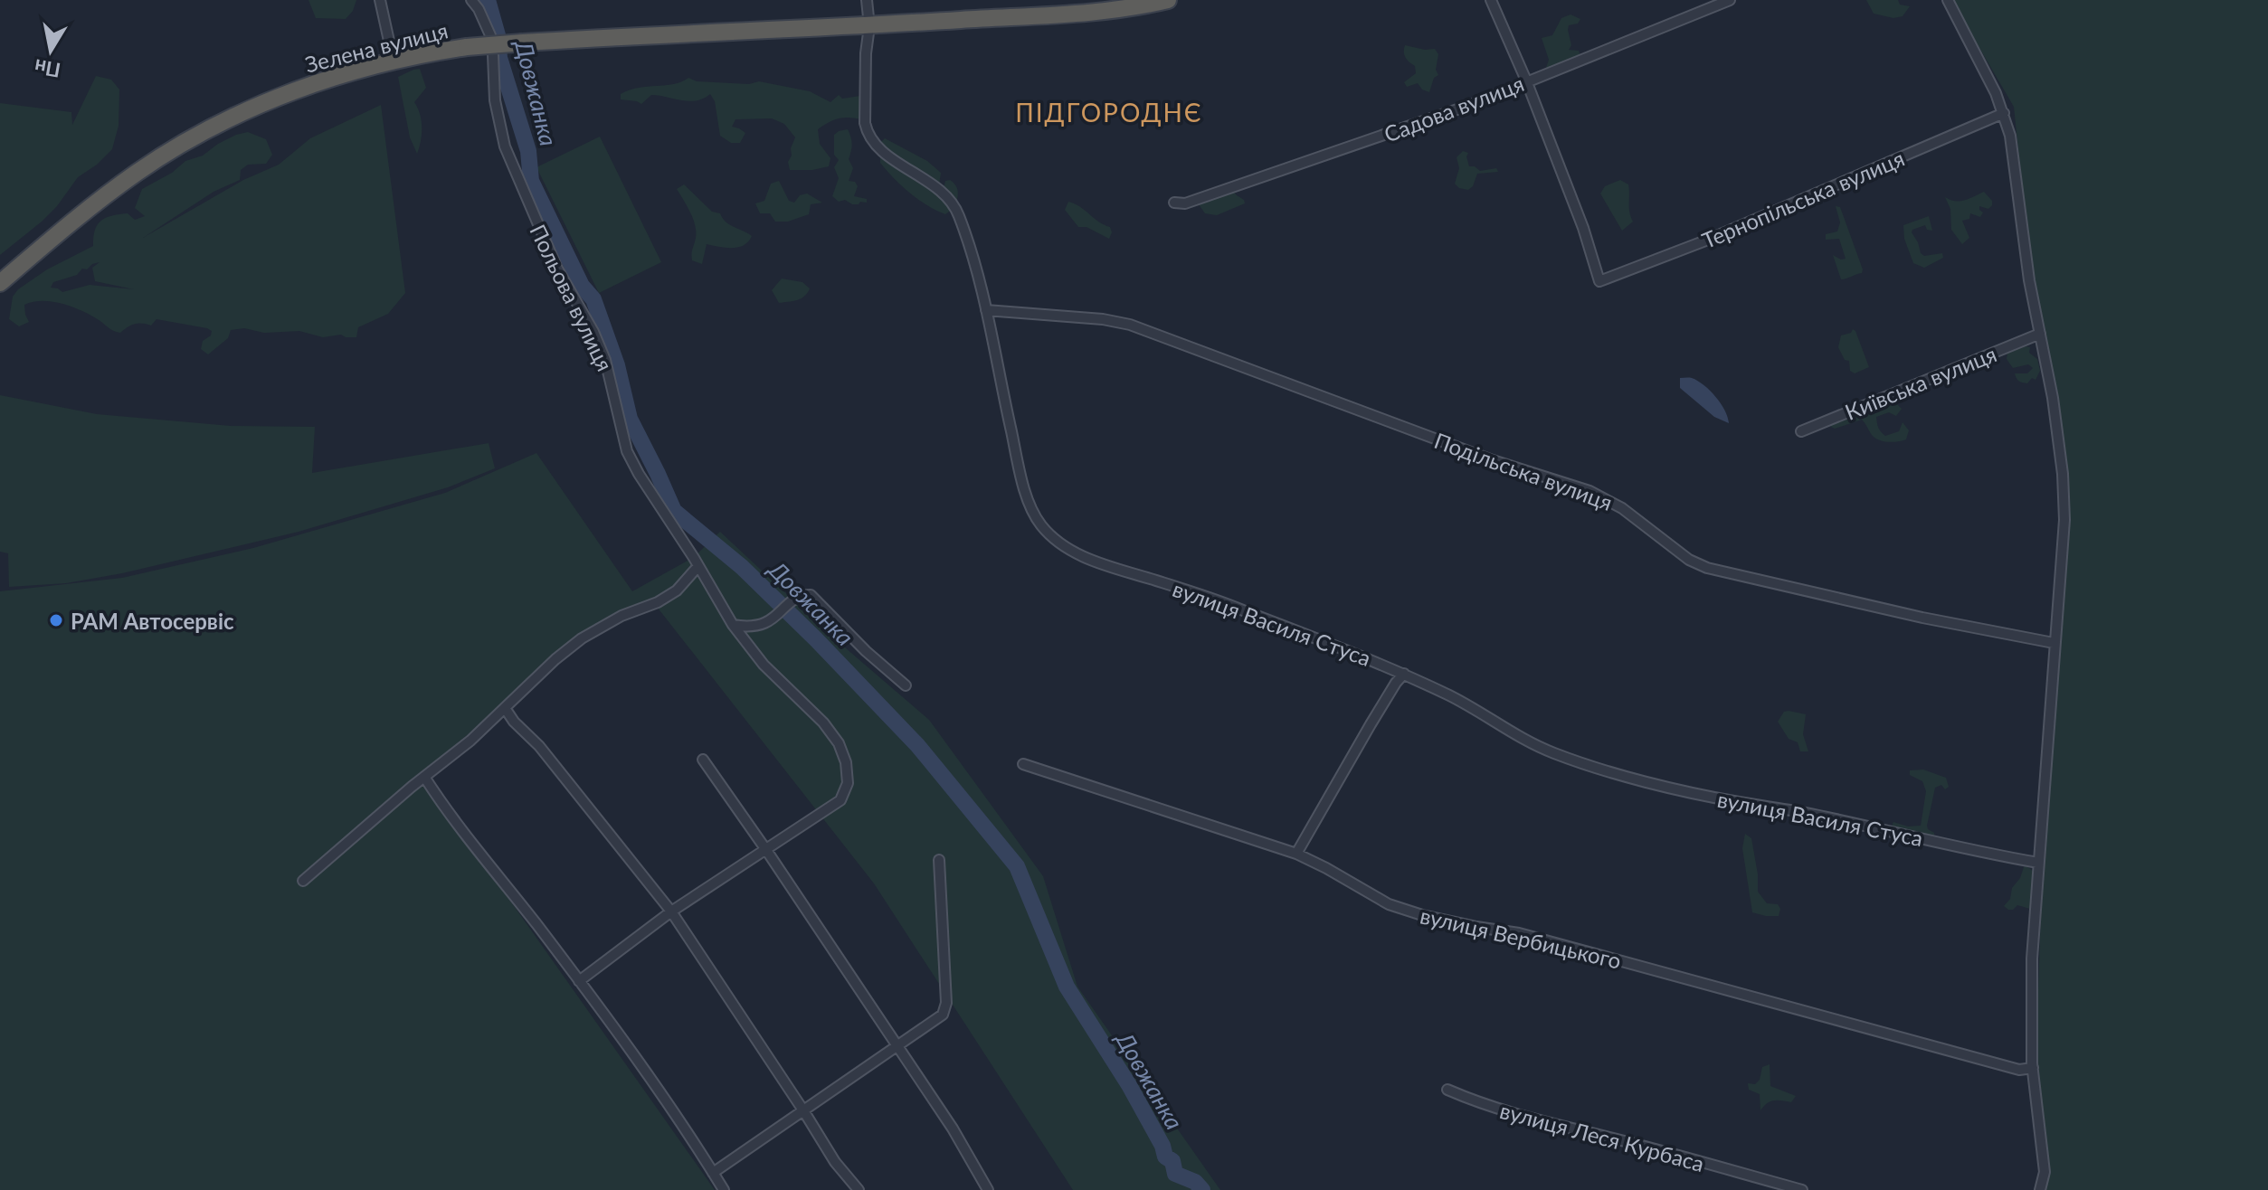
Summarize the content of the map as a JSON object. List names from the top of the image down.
{
  "streets": {
    "highway": ["Зелена вулиця"],
    "street": [
      "Садова вулиця",
      "Тернопільська вулиця",
      "Польова вулиця",
      "Київська вулиця",
      "Подільська вулиця",
      "вулиця Василя Стуса",
      "вулиця Вербицького",
      "вулиця Леся Курбаса"
    ]
  },
  "crossings": [
    ["Зелена вулиця", "вулиця Василя Стуса"],
    ["Садова вулиця", "Тернопільська вулиця"],
    ["Подільська вулиця", "вулиця Василя Стуса"]
  ],
  "districts": ["ПІДГОРОДНЄ"],
  "water": ["Довжанка"],
  "places": ["РАМ Автосервіс"],
  "north": "bottom"
}
